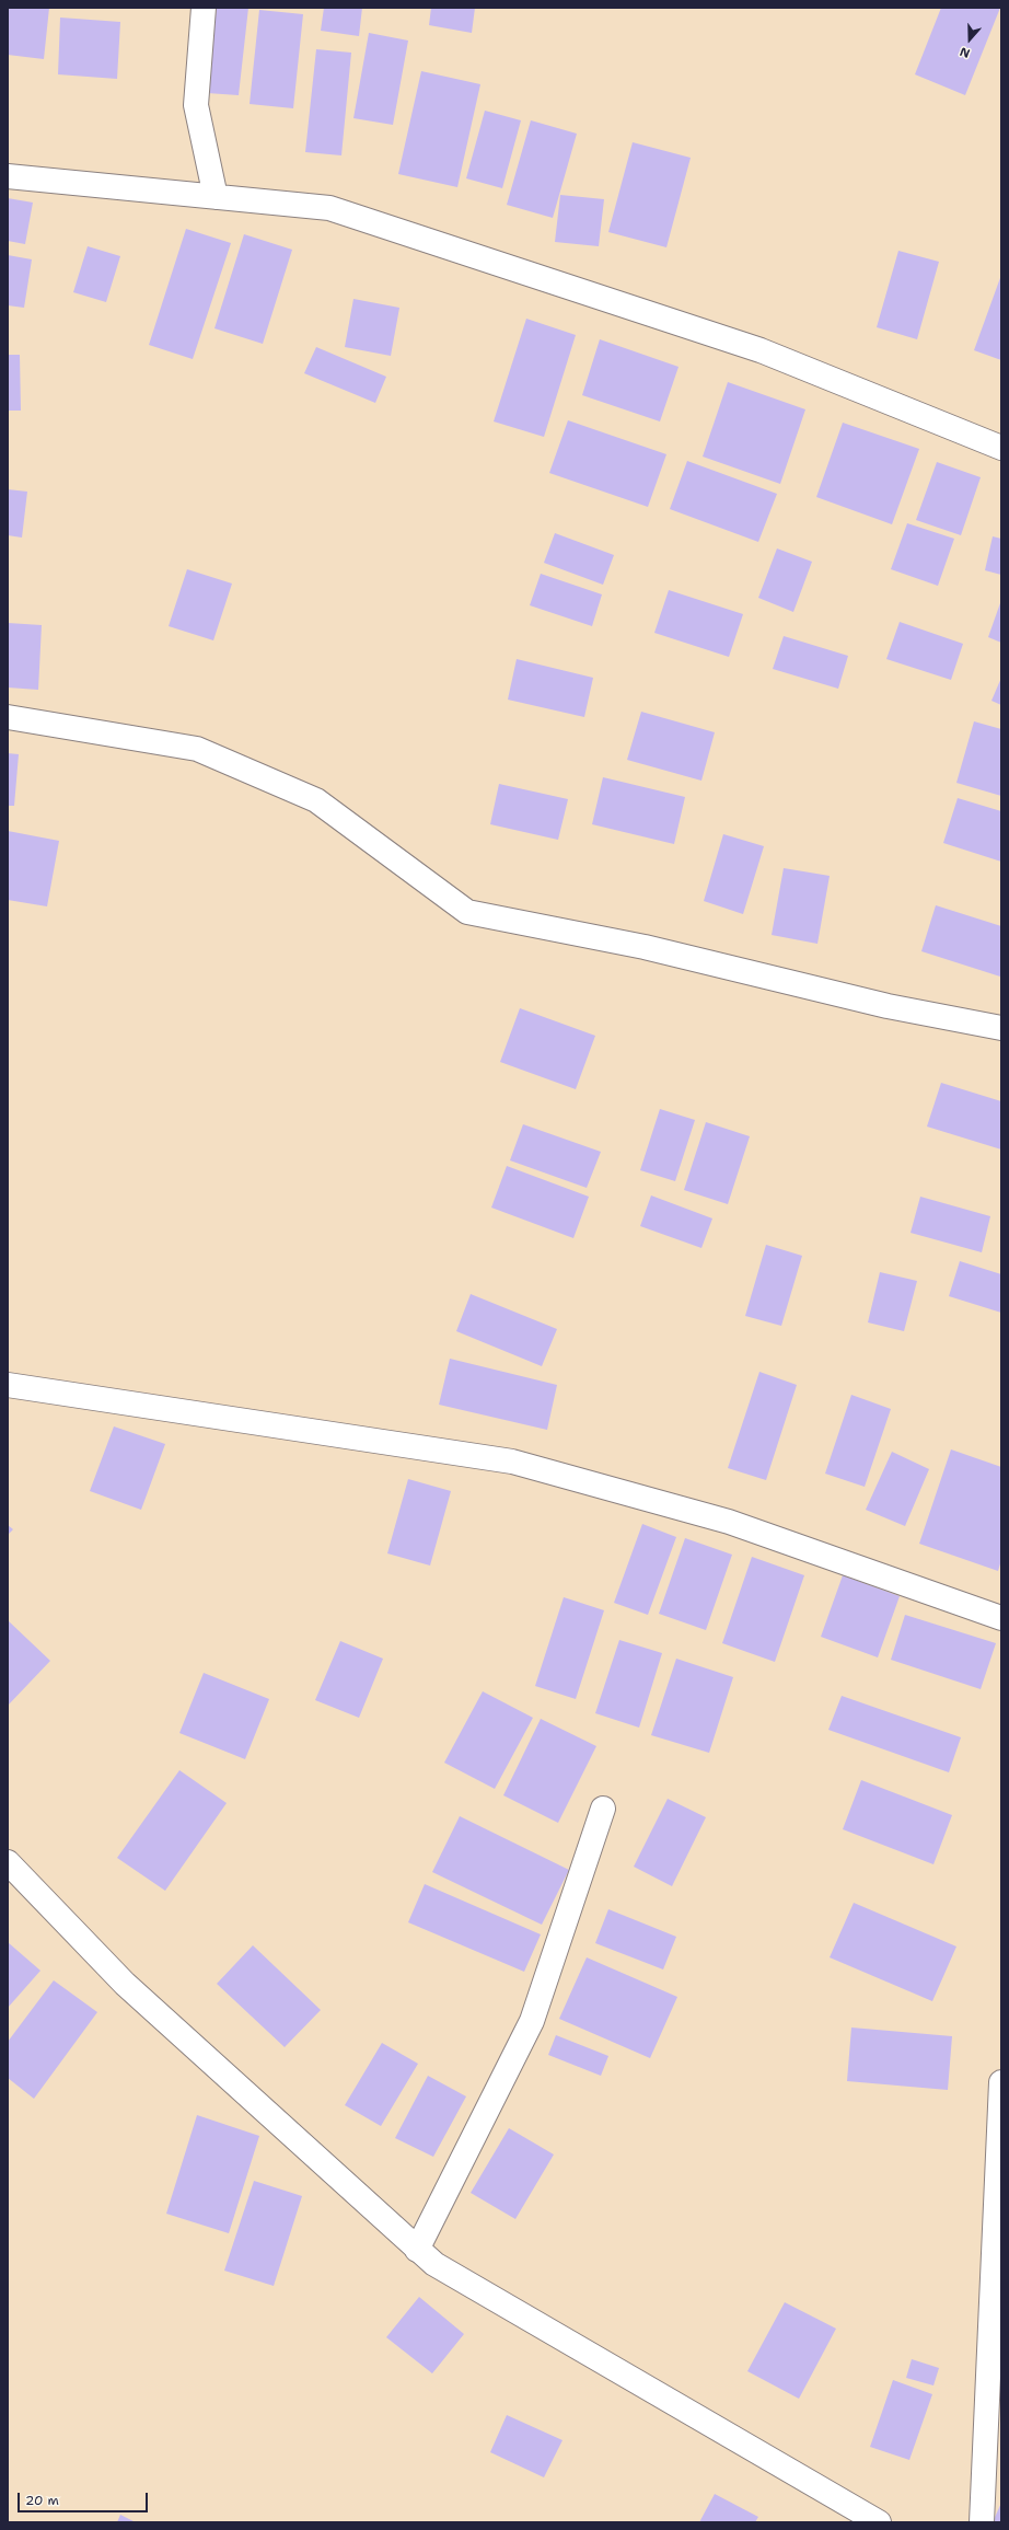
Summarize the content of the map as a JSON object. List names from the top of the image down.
{
  "scale_bar": "20 m",
  "north": "bottom"
}
